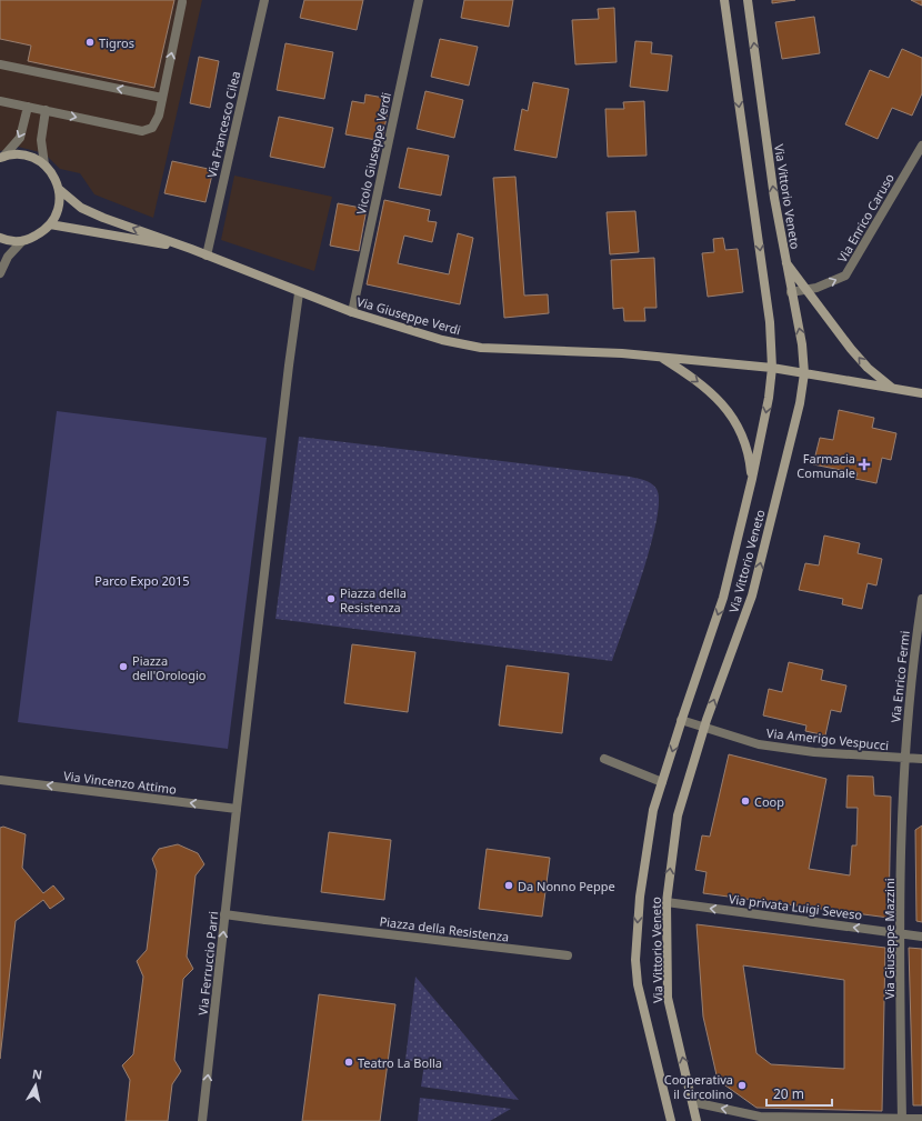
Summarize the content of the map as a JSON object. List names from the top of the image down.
{
  "streets": {
    "street": [
      "Via Francesco Cilea",
      "Vicolo Giuseppe Verdi",
      "Via Vittorio Veneto",
      "Via Enrico Caruso",
      "Via Giuseppe Verdi",
      "Via Enrico Fermi",
      "Via Amerigo Vespucci",
      "Via Vincenzo Attimo",
      "Via privata Luigi Seveso",
      "Piazza della Resistenza",
      "Via Giuseppe Mazzini",
      "Via Ferruccio Parri"
    ]
  },
  "crossings": [
    ["Via Francesco Cilea", "Via Giuseppe Verdi"],
    ["Vicolo Giuseppe Verdi", "Via Giuseppe Verdi"],
    ["Via Vittorio Veneto", "Via Enrico Caruso"],
    ["Via Vittorio Veneto", "Via Giuseppe Verdi"],
    ["Via Vittorio Veneto", "Via Amerigo Vespucci"],
    ["Via Vittorio Veneto", "Via privata Luigi Seveso"],
    ["Via Giuseppe Verdi", "Via Ferruccio Parri"],
    ["Via Enrico Fermi", "Via Amerigo Vespucci"],
    ["Via Enrico Fermi", "Via Giuseppe Mazzini"],
    ["Via Amerigo Vespucci", "Via Giuseppe Mazzini"],
    ["Via Vincenzo Attimo", "Via Ferruccio Parri"],
    ["Via privata Luigi Seveso", "Via Giuseppe Mazzini"],
    ["Piazza della Resistenza", "Via Ferruccio Parri"]
  ],
  "one_way": ["Via Enrico Caruso", "Via Vincenzo Attimo", "Via privata Luigi Seveso"],
  "parks": ["Parco Expo 2015"],
  "places": {
    "other": [
      "Tigros",
      "Piazza della Resistenza",
      "Piazza dell'Orologio",
      "Coop",
      "Da Nonno Peppe",
      "Teatro La Bolla",
      "Cooperativa il Circolino"
    ],
    "health": ["Farmacia Comunale"]
  },
  "scale_bar": "20 m",
  "north": "top"
}
